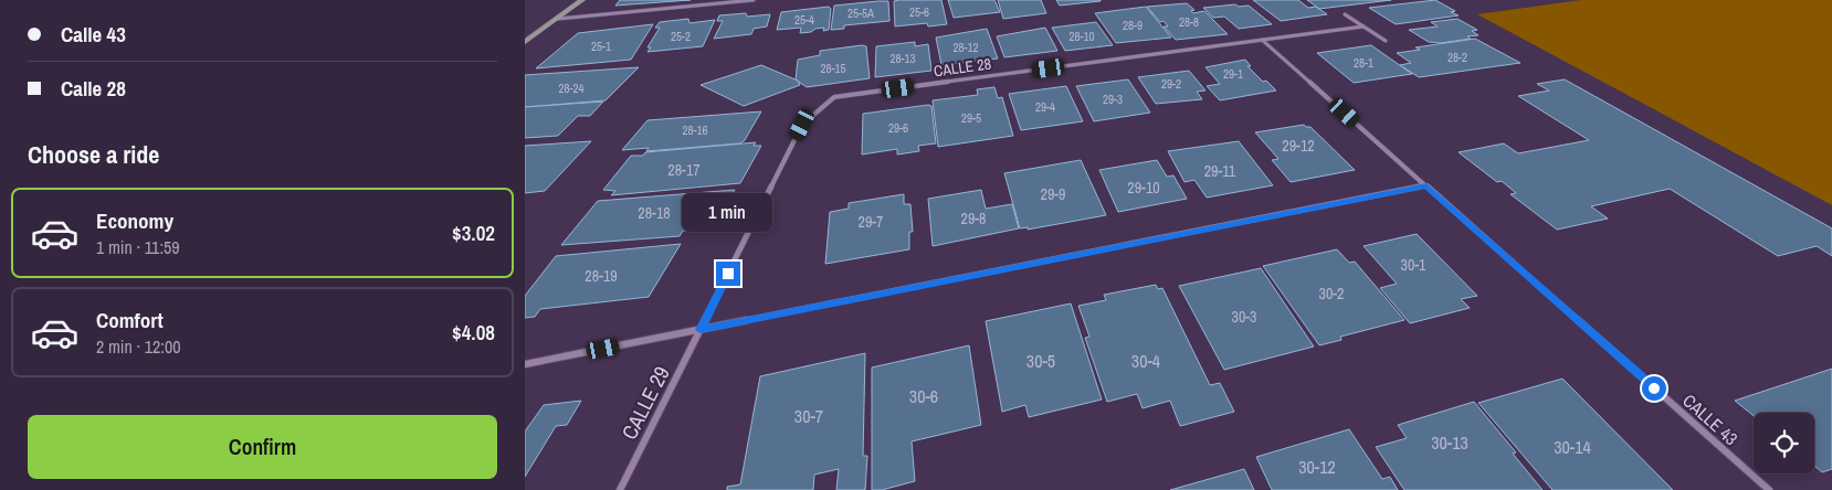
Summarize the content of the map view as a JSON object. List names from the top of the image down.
{
  "streets": {
    "street": ["CALLE 28", "CALLE 29", "CALLE 43"]
  },
  "crossings": [
    ["CALLE 28", "CALLE 29"],
    ["CALLE 28", "CALLE 43"]
  ],
  "house_numbers": [
    "25-6",
    "25-5A",
    "25-4",
    "28-8",
    "28-9",
    "25-2",
    "28-10",
    "25-1",
    "28-12",
    "28-2",
    "28-13",
    "28-1",
    "28-15",
    "29-1",
    "29-2",
    "28-24",
    "29-3",
    "29-4",
    "29-5",
    "29-6",
    "28-16",
    "29-12",
    "28-17",
    "29-11",
    "29-10",
    "29-9",
    "28-18",
    "29-8",
    "29-7",
    "30-1",
    "28-19",
    "30-2",
    "30-3",
    "30-5",
    "30-4",
    "30-6",
    "30-7",
    "30-13",
    "30-14",
    "30-12"
  ],
  "page": {
    "banner": ["Calle 43", "Calle 28"],
    "heading": "Choose a ride",
    "list": [
      {
        "name": "Economy",
        "note": "1 min · 11:59",
        "value": "$3.02"
      },
      {
        "name": "Comfort",
        "note": "2 min · 12:00",
        "value": "$4.08"
      }
    ],
    "bubble": "1 min",
    "buttons": "Confirm"
  }
}
